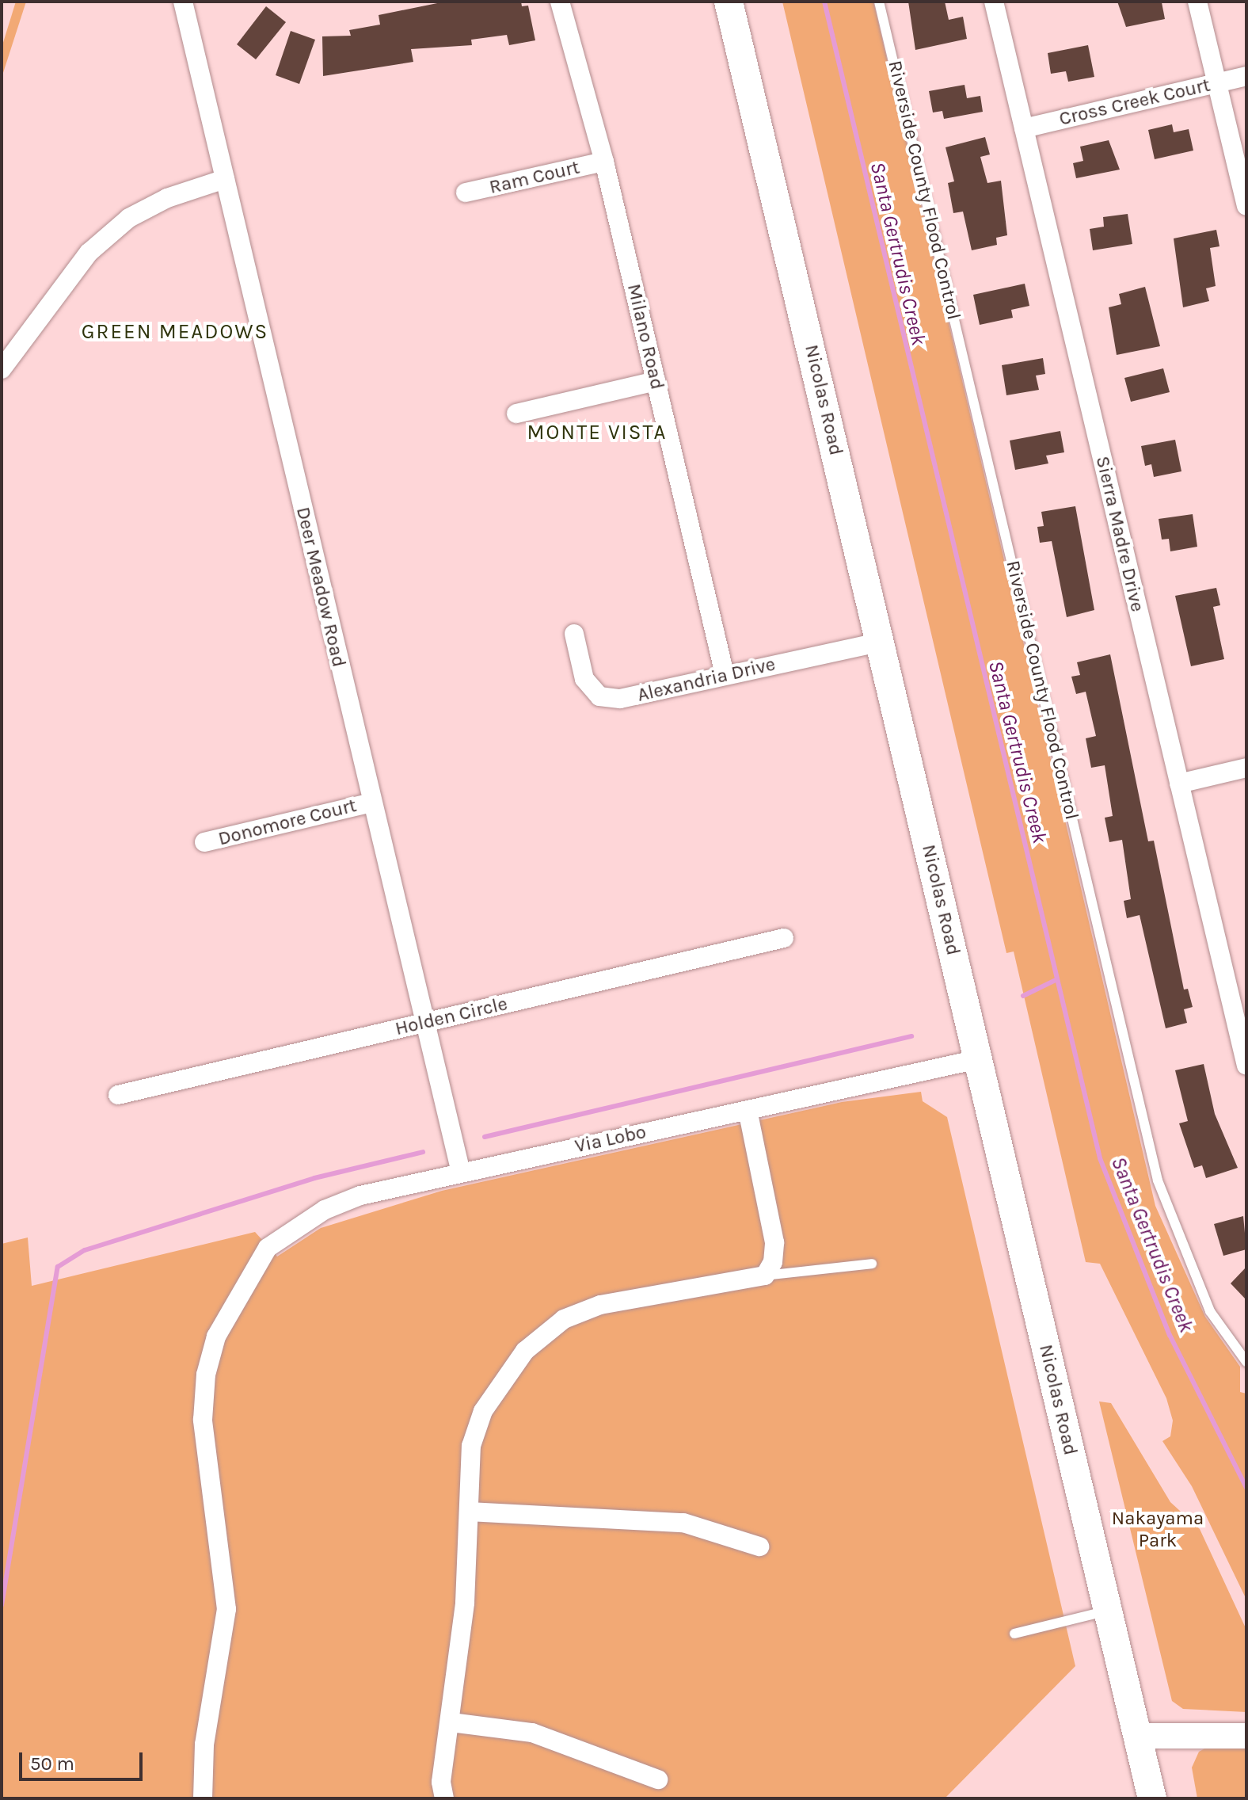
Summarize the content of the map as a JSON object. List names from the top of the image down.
{
  "streets": {
    "main road": ["Nicolas Road"],
    "street": [
      "Cross Creek Court",
      "Ram Court",
      "Milano Road",
      "Sierra Madre Drive",
      "Deer Meadow Road",
      "Alexandria Drive",
      "Donomore Court",
      "Holden Circle",
      "Via Lobo"
    ],
    "lane": ["Riverside County Flood Control"]
  },
  "crossings": [
    ["Cross Creek Court", "Sierra Madre Drive"],
    ["Ram Court", "Milano Road"],
    ["Milano Road", "Alexandria Drive"],
    ["Nicolas Road", "Alexandria Drive"],
    ["Nicolas Road", "Via Lobo"],
    ["Deer Meadow Road", "Donomore Court"],
    ["Deer Meadow Road", "Holden Circle"],
    ["Deer Meadow Road", "Via Lobo"]
  ],
  "districts": ["GREEN MEADOWS", "MONTE VISTA"],
  "water": ["Santa Gertrudis Creek"],
  "parks": ["Nakayama Park"],
  "scale_bar": "50 m"
}
